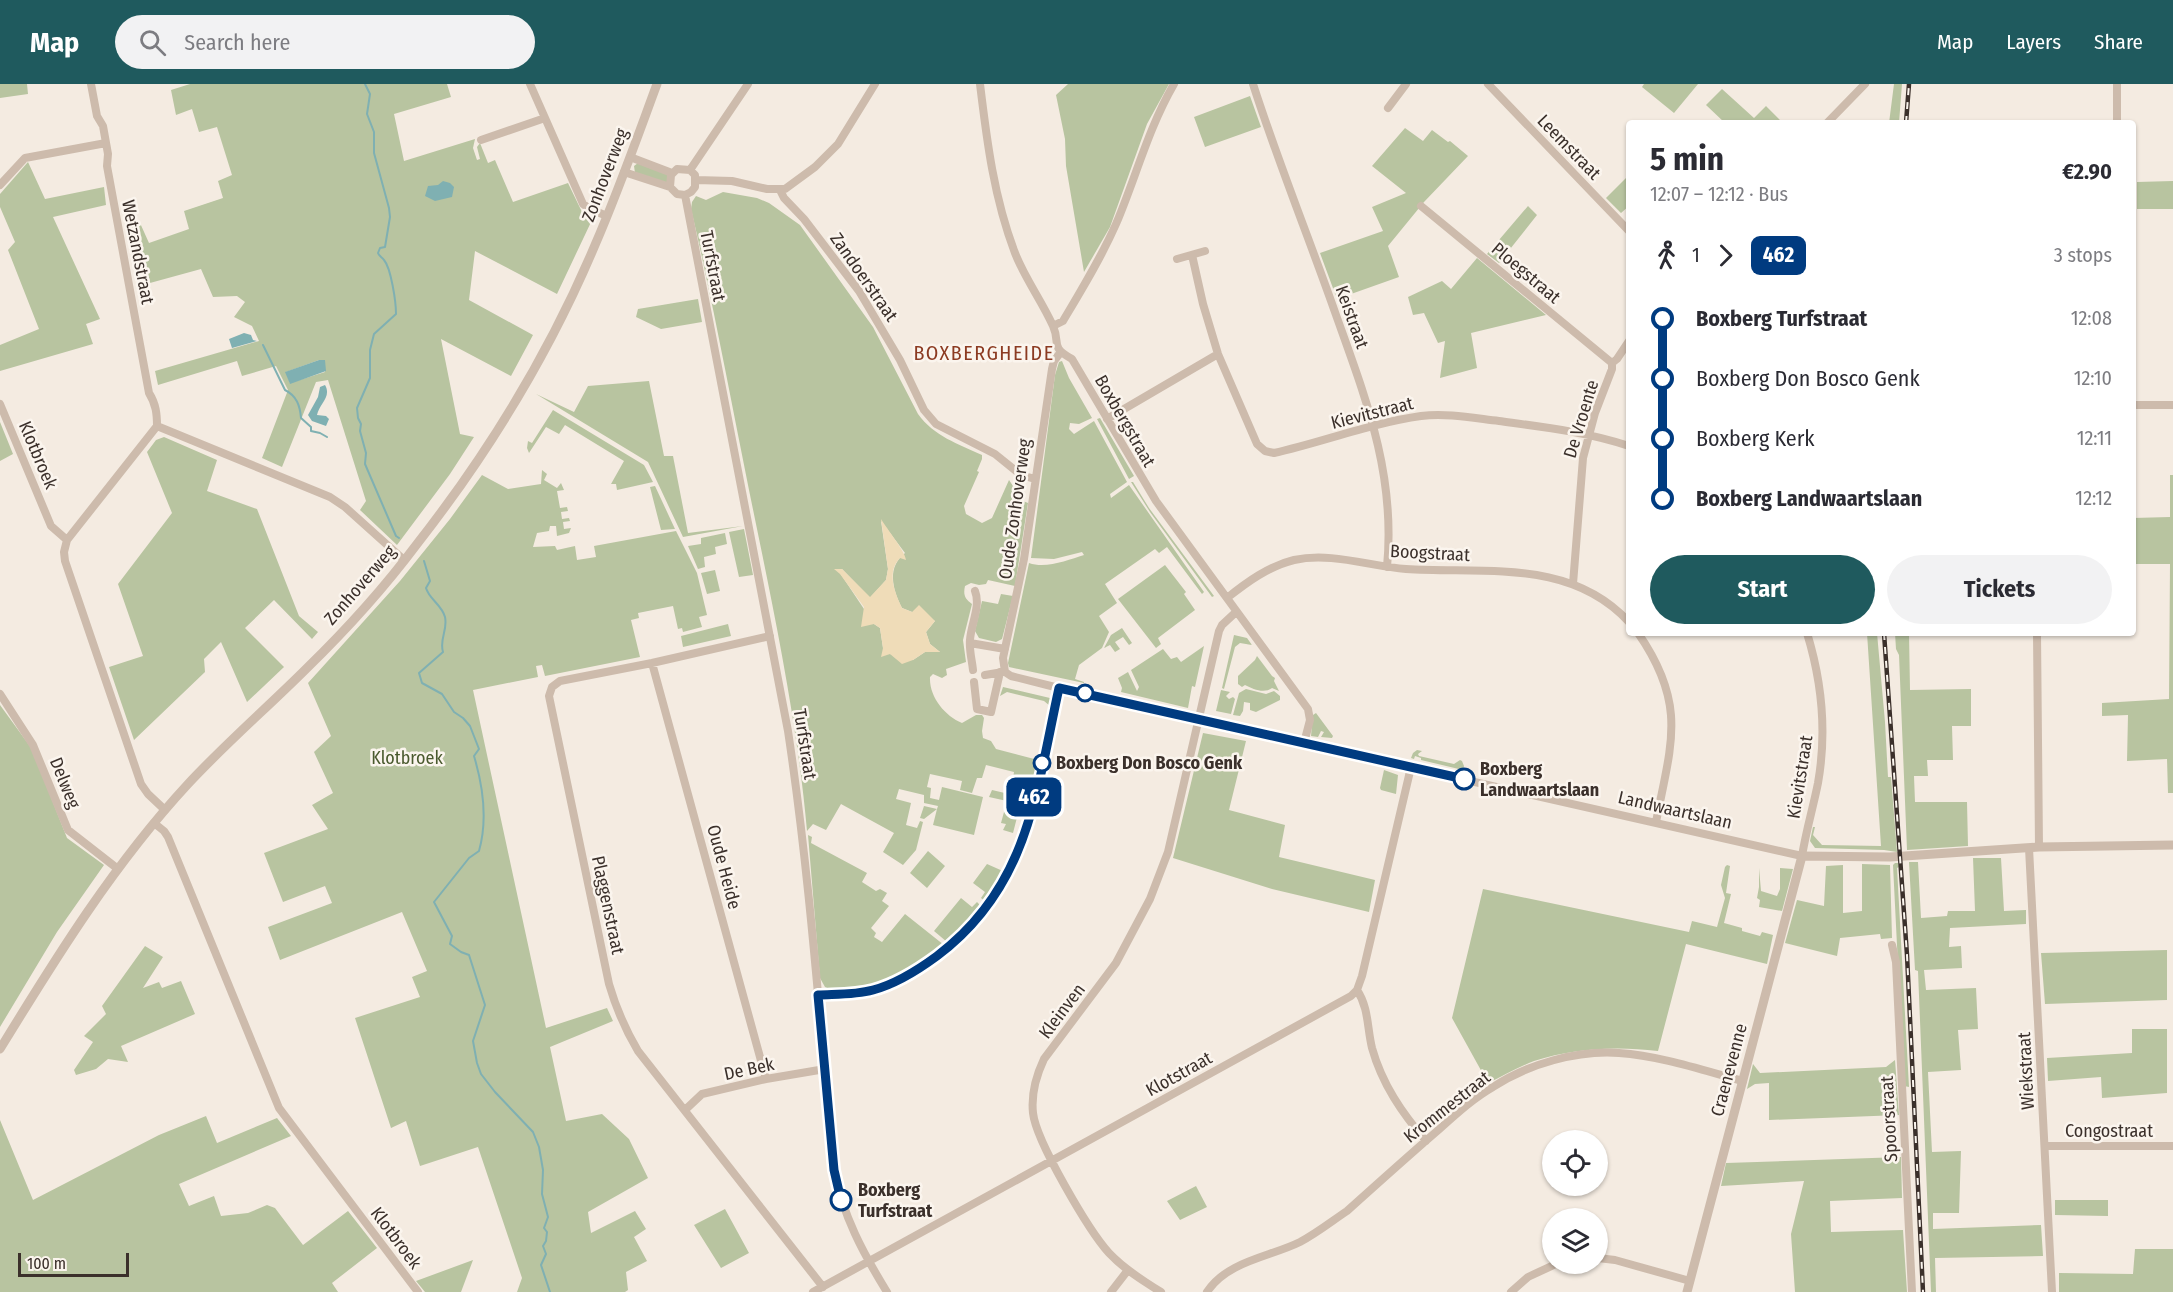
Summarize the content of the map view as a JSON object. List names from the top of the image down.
{
  "streets": {
    "street": [
      "Leemstraat",
      "Zonhoverweg",
      "Wetzandstraat",
      "Turfstraat",
      "Ploegstraat",
      "Zandoerstraat",
      "Keistraat",
      "Kievitstraat",
      "De Vroente",
      "Boxbergstraat",
      "Klotbroek",
      "Oude Zonhoverweg",
      "Boogstraat",
      "Delweg",
      "Landwaartslaan",
      "Oude Heide",
      "Plaggenstraat",
      "Kleinven",
      "De Bek",
      "Craenevenne",
      "Wiekstraat",
      "Klotstraat",
      "Krommestraat",
      "Spoorstraat",
      "Congostraat"
    ]
  },
  "crossings": [
    ["Zonhoverweg", "Klotbroek"],
    ["Zonhoverweg", "Delweg"],
    ["Turfstraat", "Plaggenstraat"],
    ["Turfstraat", "De Bek"],
    ["Turfstraat", "Klotstraat"],
    ["Ploegstraat", "De Vroente"],
    ["Zandoerstraat", "Oude Zonhoverweg"],
    ["Keistraat", "Kievitstraat"],
    ["Keistraat", "Boogstraat"],
    ["Kievitstraat", "De Vroente"],
    ["Kievitstraat", "Landwaartslaan"],
    ["Kievitstraat", "Craenevenne"],
    ["De Vroente", "Boogstraat"],
    ["Boxbergstraat", "Oude Zonhoverweg"],
    ["Boxbergstraat", "Boogstraat"],
    ["Boxbergstraat", "Landwaartslaan"],
    ["Boxbergstraat", "Kleinven"],
    ["Oude Zonhoverweg", "Landwaartslaan"],
    ["Landwaartslaan", "Kleinven"],
    ["Landwaartslaan", "Craenevenne"],
    ["Landwaartslaan", "Wiekstraat"],
    ["Oude Heide", "Plaggenstraat"],
    ["Oude Heide", "De Bek"],
    ["Plaggenstraat", "De Bek"],
    ["Plaggenstraat", "Klotstraat"],
    ["Kleinven", "Klotstraat"],
    ["Craenevenne", "Krommestraat"],
    ["Wiekstraat", "Congostraat"]
  ],
  "districts": ["BOXBERGHEIDE"],
  "parks": ["Klotbroek"],
  "places": ["Boxberg Don Bosco Genk", "Boxberg Landwaartslaan", "Boxberg Turfstraat"],
  "lines": ["bus line 462"],
  "scale_bar": "100 m",
  "page": {
    "header": "Map",
    "search": "Search here",
    "nav": ["Map", "Layers", "Share"],
    "on_map": "462",
    "heading": ["5 min", "12:07 – 12:12 · Bus", "€2.90"],
    "legs": ["1", "462", "3 stops"],
    "list": [
      {
        "name": "Boxberg Turfstraat",
        "value": "12:08"
      },
      {
        "name": "Boxberg Don Bosco Genk",
        "value": "12:10"
      },
      {
        "name": "Boxberg Kerk",
        "value": "12:11"
      },
      {
        "name": "Boxberg Landwaartslaan",
        "value": "12:12"
      }
    ],
    "buttons": ["Start", "Tickets"],
    "scale": "100 m"
  }
}
